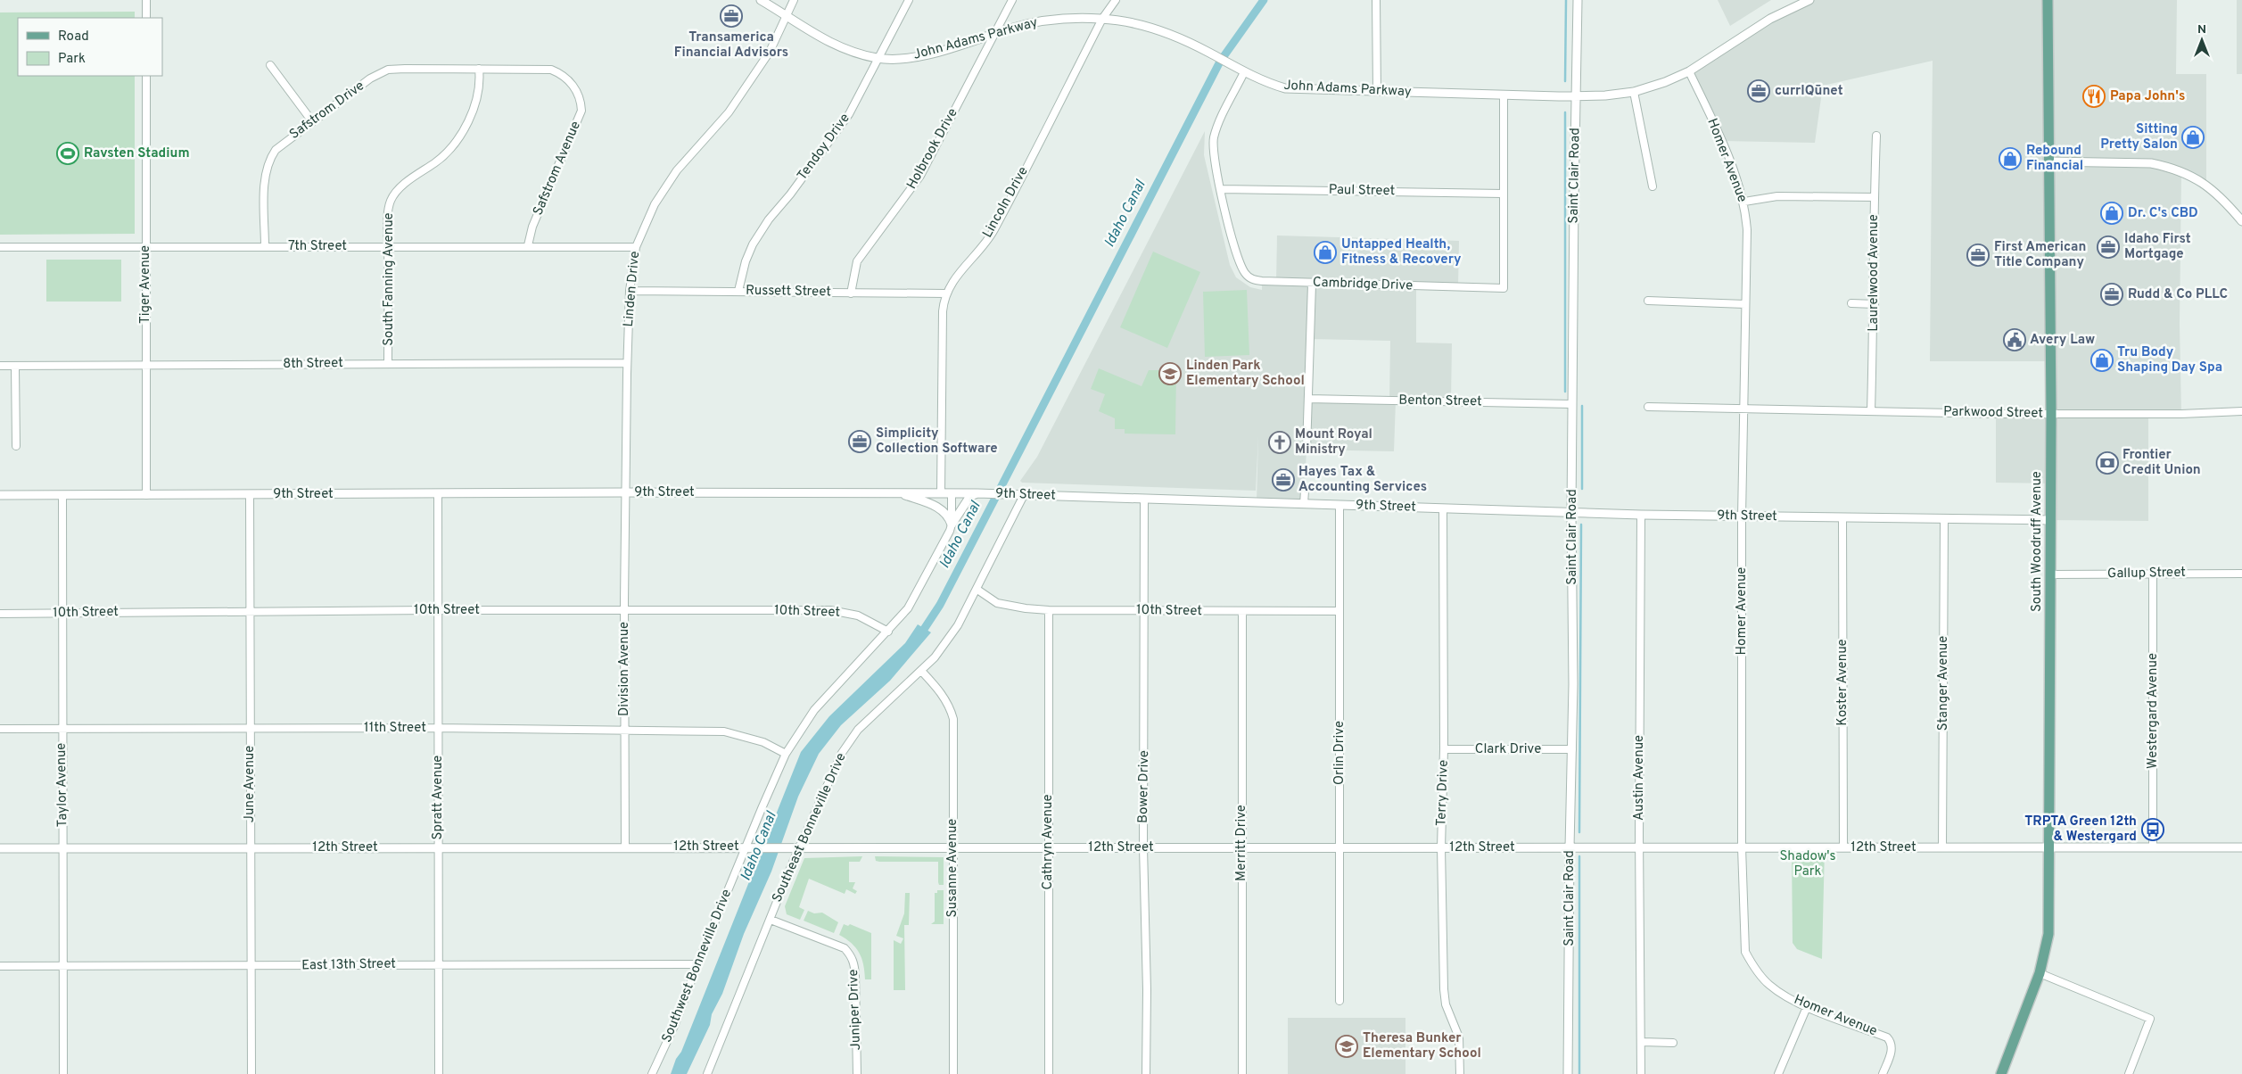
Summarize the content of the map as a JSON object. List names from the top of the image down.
{
  "streets": {
    "main road": ["South Woodruff Avenue"],
    "street": [
      "John Adams Parkway",
      "Safstrom Drive",
      "Tendoy Drive",
      "Holbrook Drive",
      "Homer Avenue",
      "Safstrom Avenue",
      "Saint Clair Road",
      "Paul Street",
      "Lincoln Drive",
      "7th Street",
      "Laurelwood Avenue",
      "South Fanning Avenue",
      "Tiger Avenue",
      "Cambridge Drive",
      "Linden Drive",
      "Russett Street",
      "8th Street",
      "Benton Street",
      "Parkwood Street",
      "9th Street",
      "Gallup Street",
      "10th Street",
      "Division Avenue",
      "Koster Avenue",
      "Stanger Avenue",
      "Westergard Avenue",
      "11th Street",
      "Clark Drive",
      "Orlin Drive",
      "Austin Avenue",
      "June Avenue",
      "Taylor Avenue",
      "Bower Drive",
      "Terry Drive",
      "Spratt Avenue",
      "Southeast Bonneville Drive",
      "Cathryn Avenue",
      "Merritt Drive",
      "12th Street",
      "Susanne Avenue",
      "East 13th Street",
      "Southwest Bonneville Drive",
      "Juniper Drive"
    ]
  },
  "crossings": [
    ["John Adams Parkway", "Tendoy Drive"],
    ["John Adams Parkway", "Holbrook Drive"],
    ["John Adams Parkway", "Homer Avenue"],
    ["John Adams Parkway", "Saint Clair Road"],
    ["John Adams Parkway", "Lincoln Drive"],
    ["John Adams Parkway", "Cambridge Drive"],
    ["John Adams Parkway", "Linden Drive"],
    ["Safstrom Drive", "Safstrom Avenue"],
    ["Safstrom Drive", "7th Street"],
    ["Safstrom Drive", "South Fanning Avenue"],
    ["Tendoy Drive", "Russett Street"],
    ["Holbrook Drive", "Russett Street"],
    ["Homer Avenue", "Parkwood Street"],
    ["Homer Avenue", "9th Street"],
    ["Homer Avenue", "12th Street"],
    ["Safstrom Avenue", "7th Street"],
    ["Safstrom Avenue", "South Fanning Avenue"],
    ["Saint Clair Road", "Benton Street"],
    ["Saint Clair Road", "9th Street"],
    ["Saint Clair Road", "Clark Drive"],
    ["Saint Clair Road", "12th Street"],
    ["Paul Street", "Cambridge Drive"],
    ["Lincoln Drive", "Russett Street"],
    ["Lincoln Drive", "9th Street"],
    ["7th Street", "South Fanning Avenue"],
    ["7th Street", "Tiger Avenue"],
    ["7th Street", "Linden Drive"],
    ["Laurelwood Avenue", "Parkwood Street"],
    ["South Fanning Avenue", "8th Street"],
    ["Tiger Avenue", "8th Street"],
    ["Tiger Avenue", "9th Street"],
    ["Linden Drive", "Russett Street"],
    ["Linden Drive", "8th Street"],
    ["Linden Drive", "9th Street"],
    ["Linden Drive", "Division Avenue"],
    ["Parkwood Street", "South Woodruff Avenue"],
    ["9th Street", "South Woodruff Avenue"],
    ["9th Street", "Division Avenue"],
    ["9th Street", "Koster Avenue"],
    ["9th Street", "Stanger Avenue"],
    ["9th Street", "Orlin Drive"],
    ["9th Street", "Austin Avenue"],
    ["9th Street", "June Avenue"],
    ["9th Street", "Taylor Avenue"],
    ["9th Street", "Bower Drive"],
    ["9th Street", "Terry Drive"],
    ["9th Street", "Spratt Avenue"],
    ["9th Street", "Southeast Bonneville Drive"],
    ["9th Street", "Southwest Bonneville Drive"],
    ["South Woodruff Avenue", "Gallup Street"],
    ["South Woodruff Avenue", "12th Street"],
    ["Gallup Street", "Westergard Avenue"],
    ["10th Street", "Division Avenue"],
    ["10th Street", "Orlin Drive"],
    ["10th Street", "June Avenue"],
    ["10th Street", "Taylor Avenue"],
    ["10th Street", "Bower Drive"],
    ["10th Street", "Spratt Avenue"],
    ["10th Street", "Southeast Bonneville Drive"],
    ["10th Street", "Cathryn Avenue"],
    ["10th Street", "Merritt Drive"],
    ["10th Street", "Southwest Bonneville Drive"],
    ["Division Avenue", "11th Street"],
    ["Division Avenue", "12th Street"],
    ["Koster Avenue", "12th Street"],
    ["Stanger Avenue", "12th Street"],
    ["Westergard Avenue", "12th Street"],
    ["11th Street", "June Avenue"],
    ["11th Street", "Taylor Avenue"],
    ["11th Street", "Spratt Avenue"],
    ["11th Street", "Southwest Bonneville Drive"],
    ["Clark Drive", "Terry Drive"],
    ["Orlin Drive", "12th Street"],
    ["Austin Avenue", "12th Street"],
    ["June Avenue", "12th Street"],
    ["June Avenue", "East 13th Street"],
    ["Taylor Avenue", "12th Street"],
    ["Taylor Avenue", "East 13th Street"],
    ["Bower Drive", "12th Street"],
    ["Terry Drive", "12th Street"],
    ["Spratt Avenue", "12th Street"],
    ["Spratt Avenue", "East 13th Street"],
    ["Southeast Bonneville Drive", "12th Street"],
    ["Southeast Bonneville Drive", "Susanne Avenue"],
    ["Southeast Bonneville Drive", "Juniper Drive"],
    ["Cathryn Avenue", "12th Street"],
    ["Merritt Drive", "12th Street"],
    ["12th Street", "Susanne Avenue"],
    ["12th Street", "Southwest Bonneville Drive"],
    ["East 13th Street", "Southwest Bonneville Drive"]
  ],
  "water": ["Idaho Canal"],
  "parks": ["Shadow's Park"],
  "places": {
    "office": [
      "Transamerica Financial Advisors",
      "currIQūnet",
      "Idaho First Mortgage",
      "First American Title Company",
      "Rudd & Co PLLC",
      "Simplicity Collection Software",
      "Hayes Tax & Accounting Services"
    ],
    "restaurant": ["Papa John's"],
    "shop": [
      "Sitting Pretty Salon",
      "Rebound Financial",
      "Dr. C's CBD",
      "Untapped Health, Fitness & Recovery",
      "Tru Body Shaping Day Spa"
    ],
    "sports": ["Ravsten Stadium"],
    "public building": ["Avery Law"],
    "school or university": ["Linden Park Elementary School", "Theresa Bunker Elementary School"],
    "church": ["Mount Royal Ministry"],
    "bank": ["Frontier Credit Union"],
    "bus stop": ["TRPTA Green 12th & Westergard"]
  },
  "legend": ["Road", "Park"],
  "north": "top"
}
